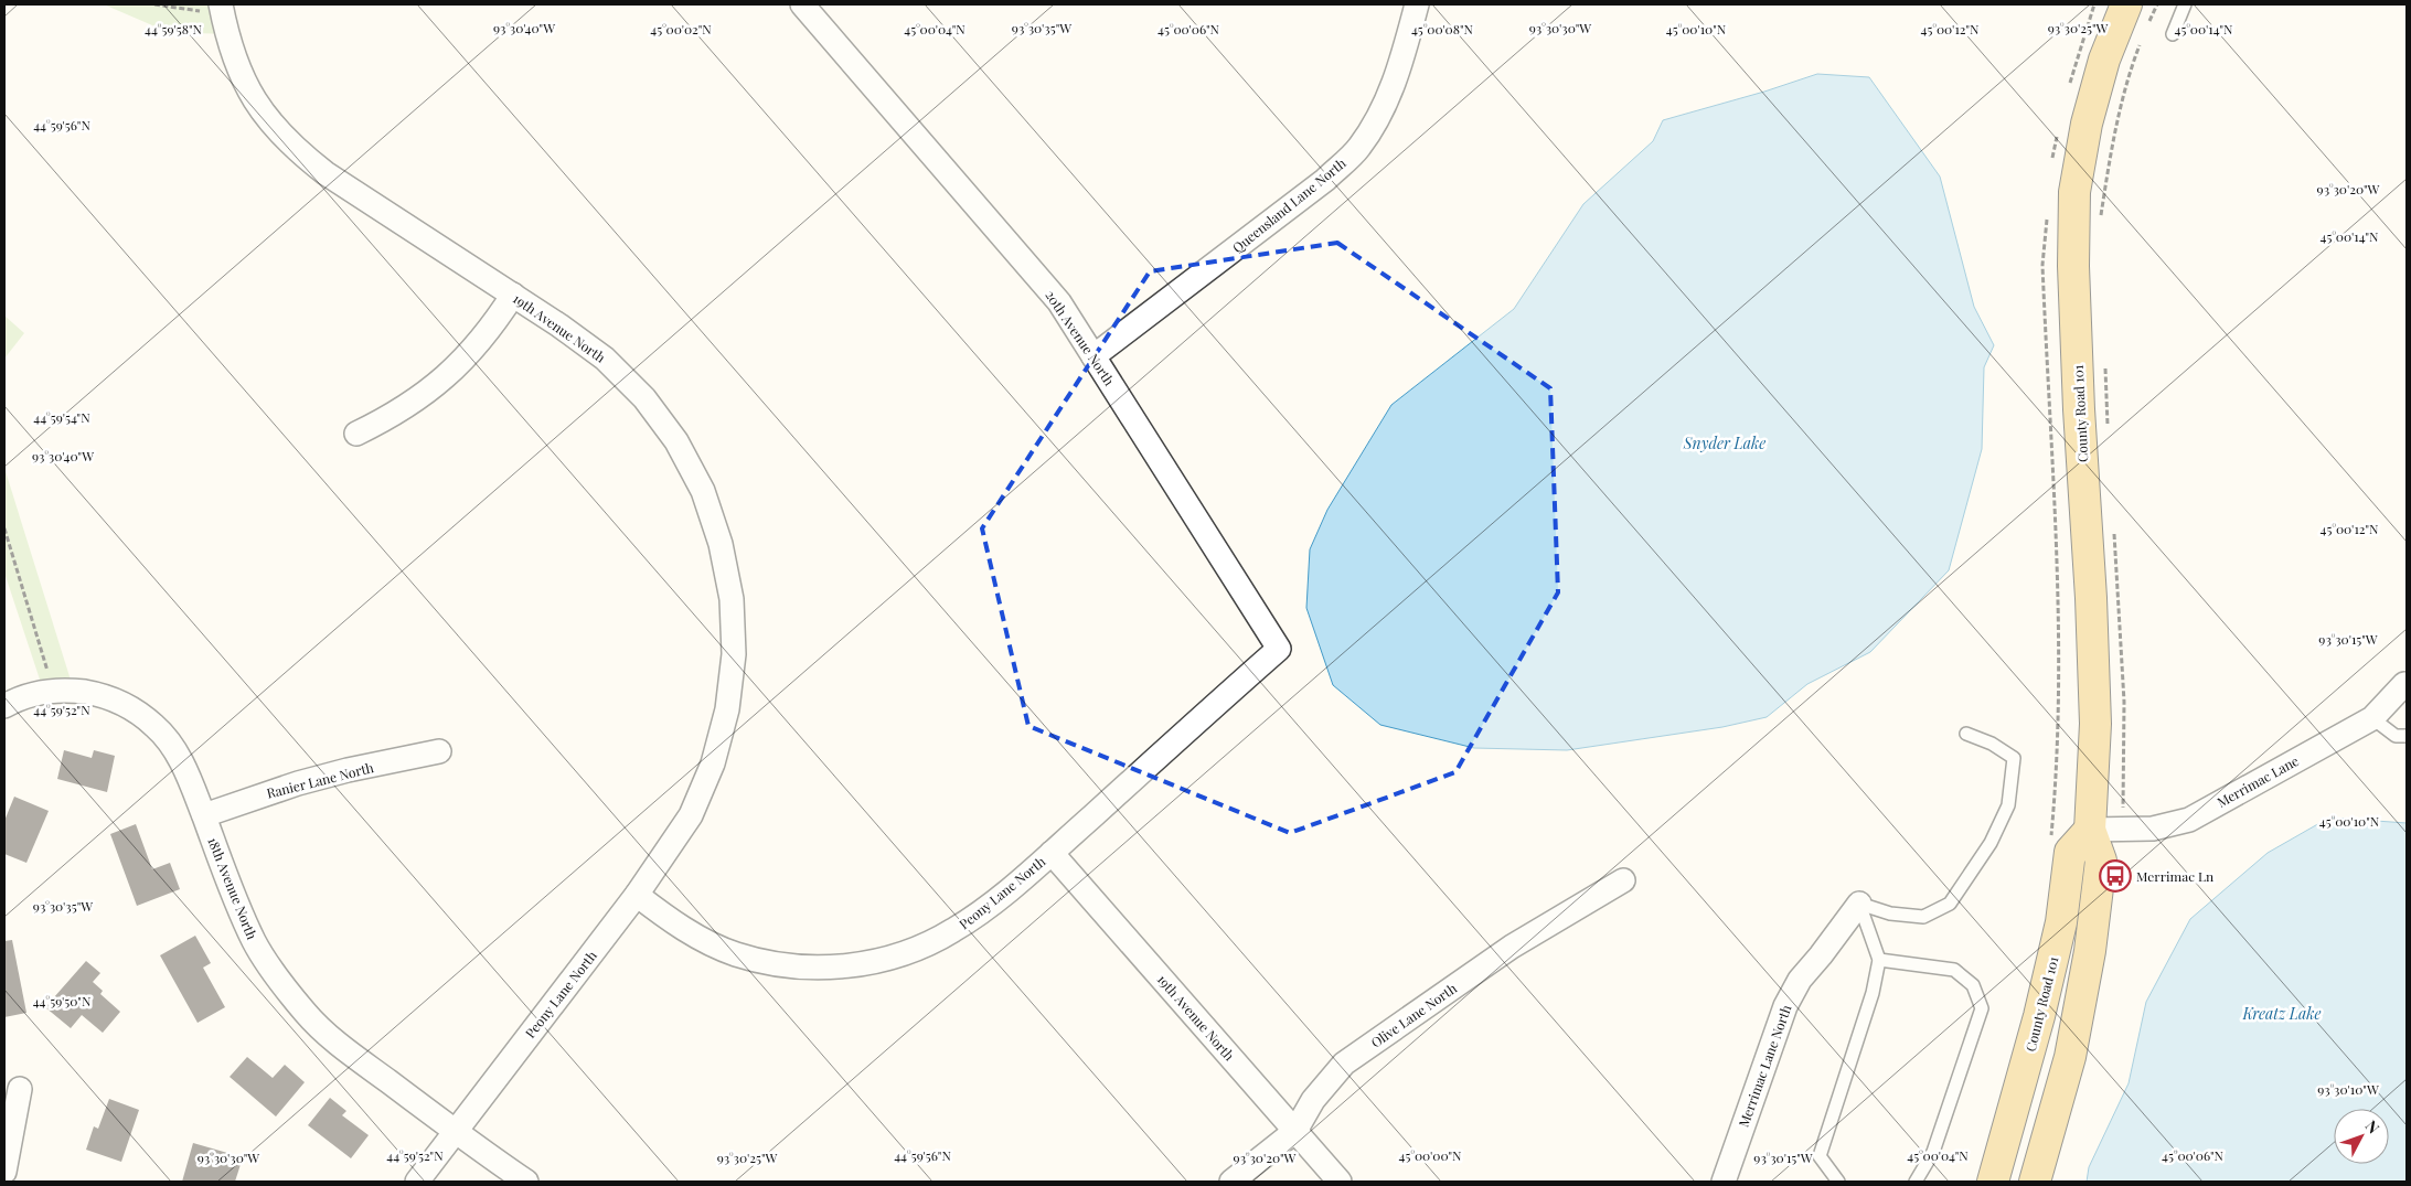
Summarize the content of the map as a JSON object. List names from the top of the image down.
{
  "streets": {
    "main road": ["County Road 101"],
    "street": [
      "Queensland Lane North",
      "19th Avenue North",
      "20th Avenue North",
      "Ranier Lane North",
      "Merrimac Lane",
      "18th Avenue North",
      "Peony Lane North",
      "Olive Lane North",
      "Merrimac Lane North"
    ]
  },
  "crossings": [
    ["Queensland Lane North", "20th Avenue North"],
    ["19th Avenue North", "Peony Lane North"],
    ["19th Avenue North", "Olive Lane North"],
    ["20th Avenue North", "Peony Lane North"],
    ["County Road 101", "Merrimac Lane"],
    ["Ranier Lane North", "18th Avenue North"],
    ["18th Avenue North", "Peony Lane North"]
  ],
  "water": ["Snyder Lake", "Kreatz Lake"],
  "places": {
    "bus stop": ["Merrimac Ln"]
  },
  "north": "top right",
  "coordinates": [
    "93°30'40\"W",
    "93°30'35\"W",
    "93°30'30\"W",
    "93°30'25\"W",
    "45°00'04\"N",
    "45°00'08\"N",
    "45°00'10\"N",
    "44°59'58\"N",
    "45°00'02\"N",
    "45°00'06\"N",
    "45°00'12\"N",
    "45°00'14\"N",
    "44°59'56\"N",
    "93°30'20\"W",
    "44°59'54\"N",
    "93°30'15\"W",
    "44°59'52\"N",
    "44°59'50\"N",
    "93°30'10\"W",
    "45°00'00\"N"
  ]
}
